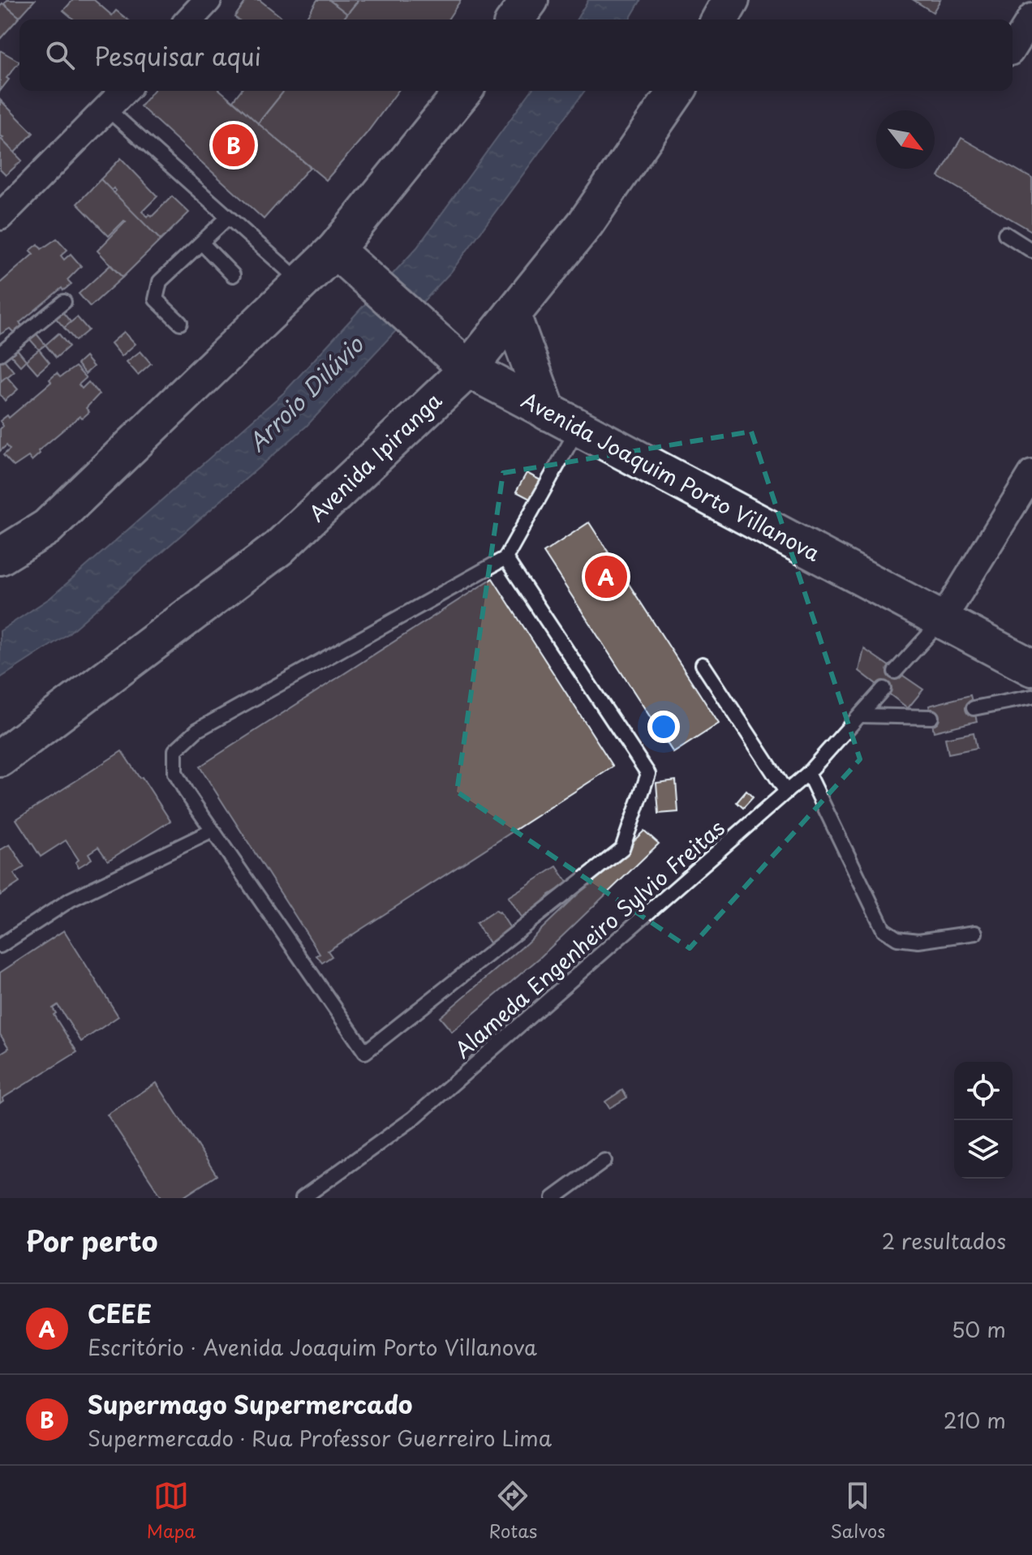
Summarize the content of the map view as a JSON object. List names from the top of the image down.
{
  "streets": {
    "main road": ["Avenida Ipiranga", "Avenida Joaquim Porto Villanova"],
    "lane": ["Alameda Engenheiro Sylvio Freitas"]
  },
  "crossings": [
    ["Avenida Ipiranga", "Avenida Joaquim Porto Villanova"]
  ],
  "water": ["Arroio Dilúvio"],
  "north": "bottom right",
  "page": {
    "search": "Pesquisar aqui",
    "pins": ["B", "A"],
    "heading": ["Por perto", "2 resultados"],
    "list": [
      {
        "mark": "A",
        "name": "CEEE",
        "note": "Escritório · Avenida Joaquim Porto Villanova",
        "value": "50 m"
      },
      {
        "mark": "B",
        "name": "Supermago Supermercado",
        "note": "Supermercado · Rua Professor Guerreiro Lima",
        "value": "210 m"
      }
    ],
    "nav": ["Mapa", "Rotas", "Salvos"]
  }
}
